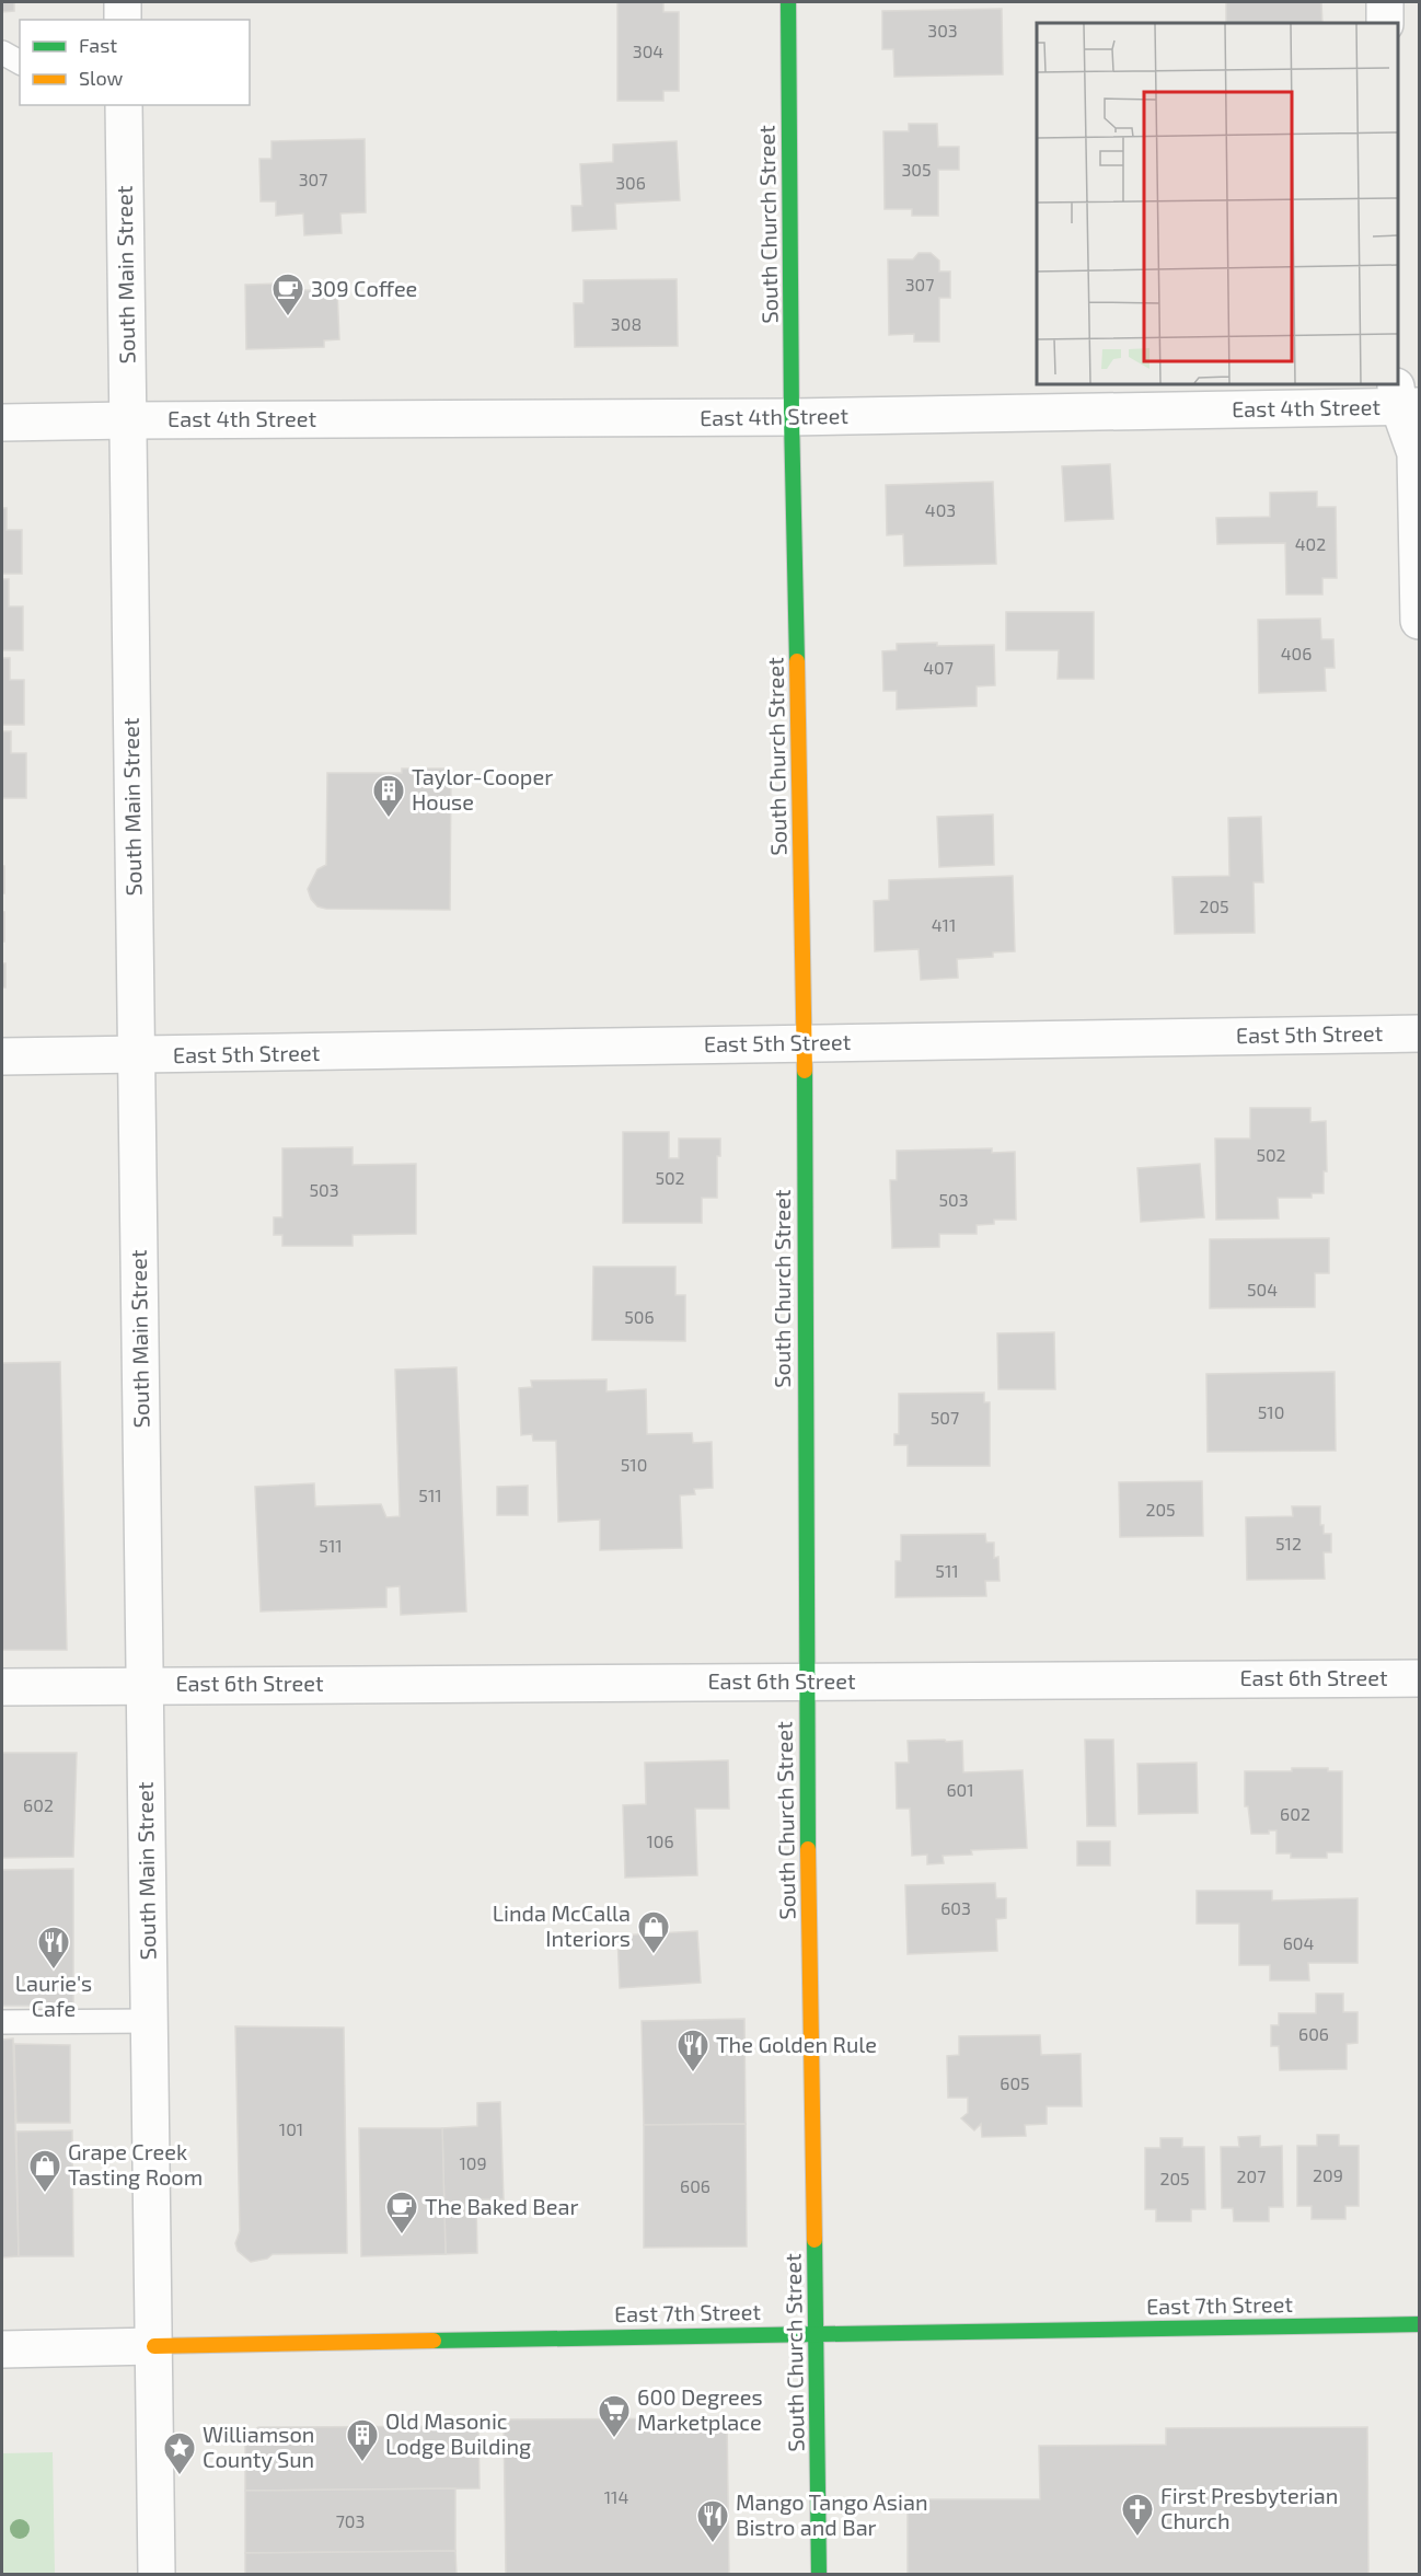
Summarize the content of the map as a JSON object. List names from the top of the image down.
{
  "streets": {
    "street": [
      "South Church Street",
      "South Main Street",
      "East 4th Street",
      "East 5th Street",
      "East 6th Street",
      "East 7th Street"
    ]
  },
  "crossings": [
    ["South Church Street", "East 4th Street"],
    ["South Church Street", "East 5th Street"],
    ["South Church Street", "East 6th Street"],
    ["South Church Street", "East 7th Street"],
    ["South Main Street", "East 4th Street"],
    ["South Main Street", "East 5th Street"],
    ["South Main Street", "East 6th Street"],
    ["South Main Street", "East 7th Street"]
  ],
  "places": {
    "cafe": ["309 Coffee", "The Baked Bear"],
    "building": ["Taylor-Cooper House", "Old Masonic Lodge Building"],
    "shop": ["Linda McCalla Interiors", "Grape Creek Tasting Room"],
    "restaurant": ["Laurie's Cafe", "The Golden Rule", "Mango Tango Asian Bistro and Bar"],
    "supermarket": ["600 Degrees Marketplace"],
    "place": ["Williamson County Sun"],
    "church": ["First Presbyterian Church"]
  },
  "house_numbers": [
    "303",
    "304",
    "305",
    "307",
    "306",
    "307",
    "308",
    "403",
    "402",
    "406",
    "407",
    "205",
    "411",
    "502",
    "502",
    "503",
    "503",
    "504",
    "506",
    "510",
    "507",
    "510",
    "511",
    "205",
    "512",
    "511",
    "511",
    "601",
    "602",
    "602",
    "106",
    "603",
    "604",
    "606",
    "605",
    "101",
    "109",
    "209",
    "207",
    "205",
    "606",
    "114",
    "703"
  ],
  "legend": ["Fast", "Slow"]
}
